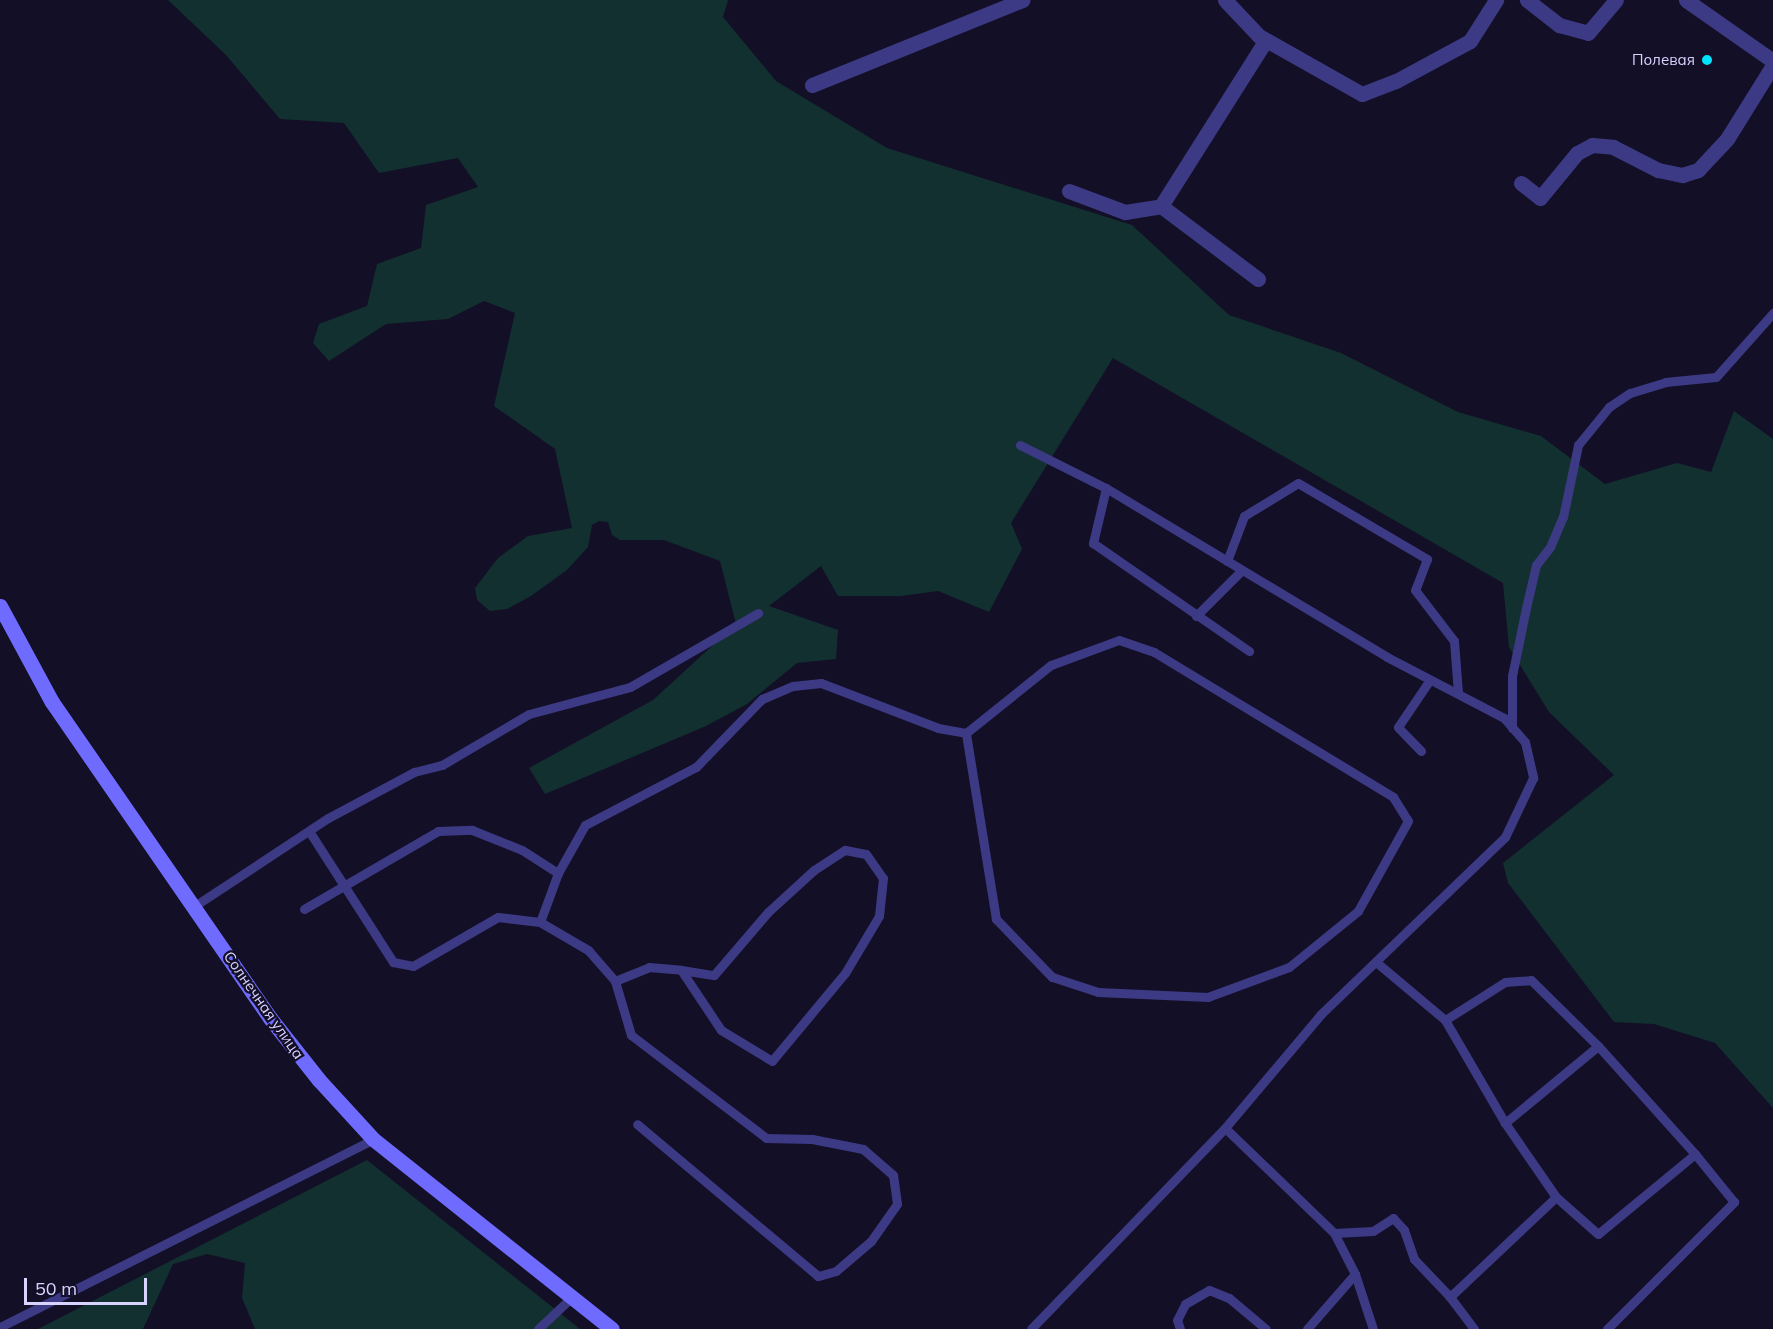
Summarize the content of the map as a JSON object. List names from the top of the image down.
{
  "streets": {
    "street": ["Солнечная улица"]
  },
  "places": ["Полевая"],
  "scale_bar": "50 m"
}
